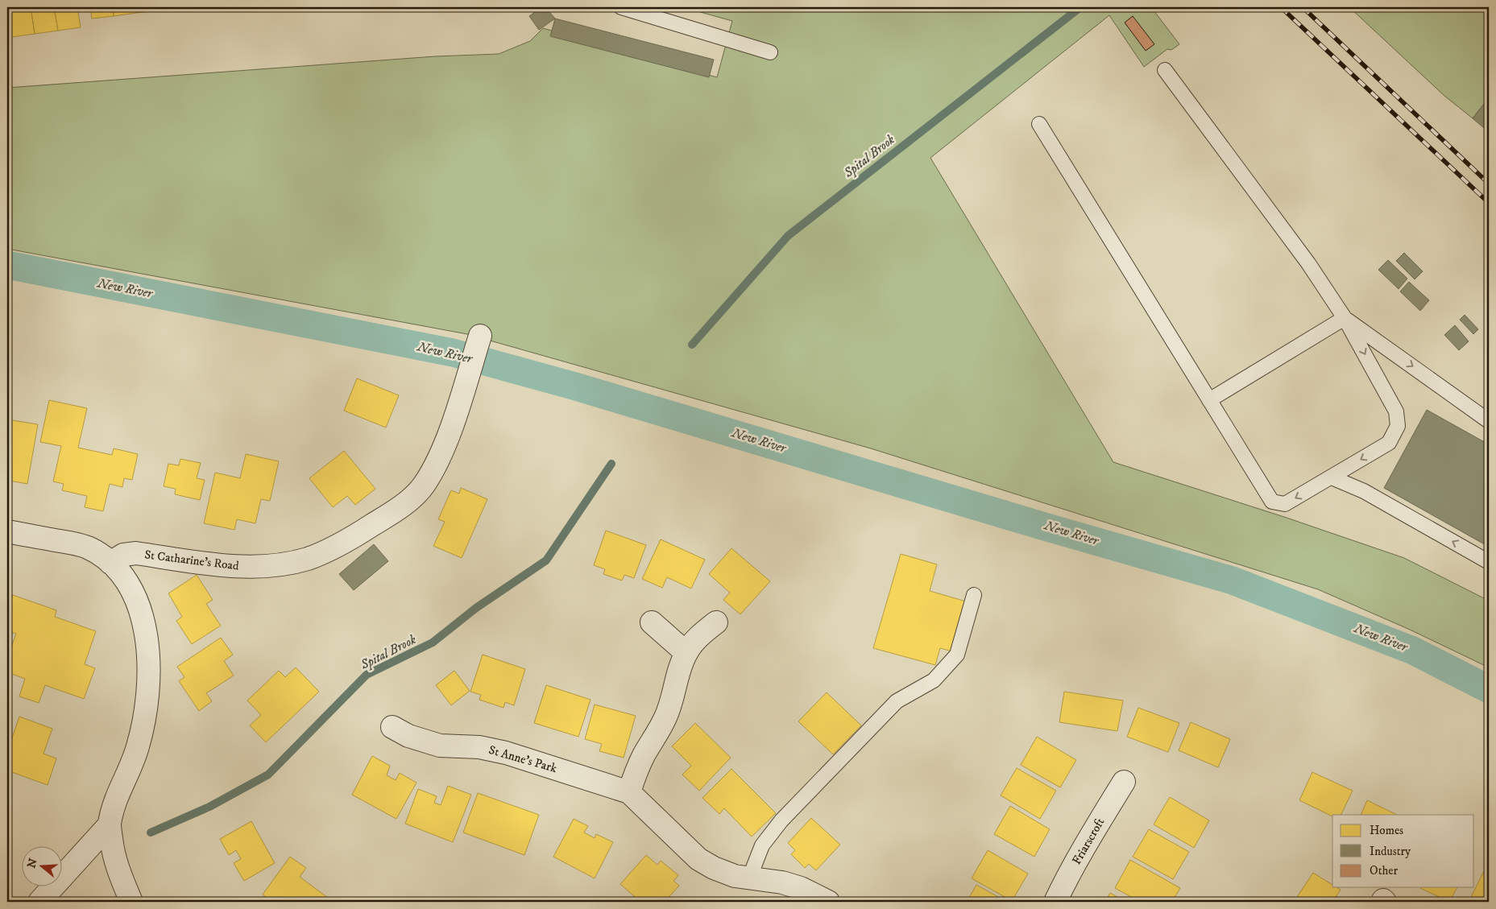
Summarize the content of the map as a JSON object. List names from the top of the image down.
{
  "streets": {
    "street": ["St Catharine's Road", "St Anne's Park", "Friarscroft"]
  },
  "water": ["Spital Brook", "New River"],
  "legend": ["Homes", "Industry", "Other"],
  "north": "left"
}
